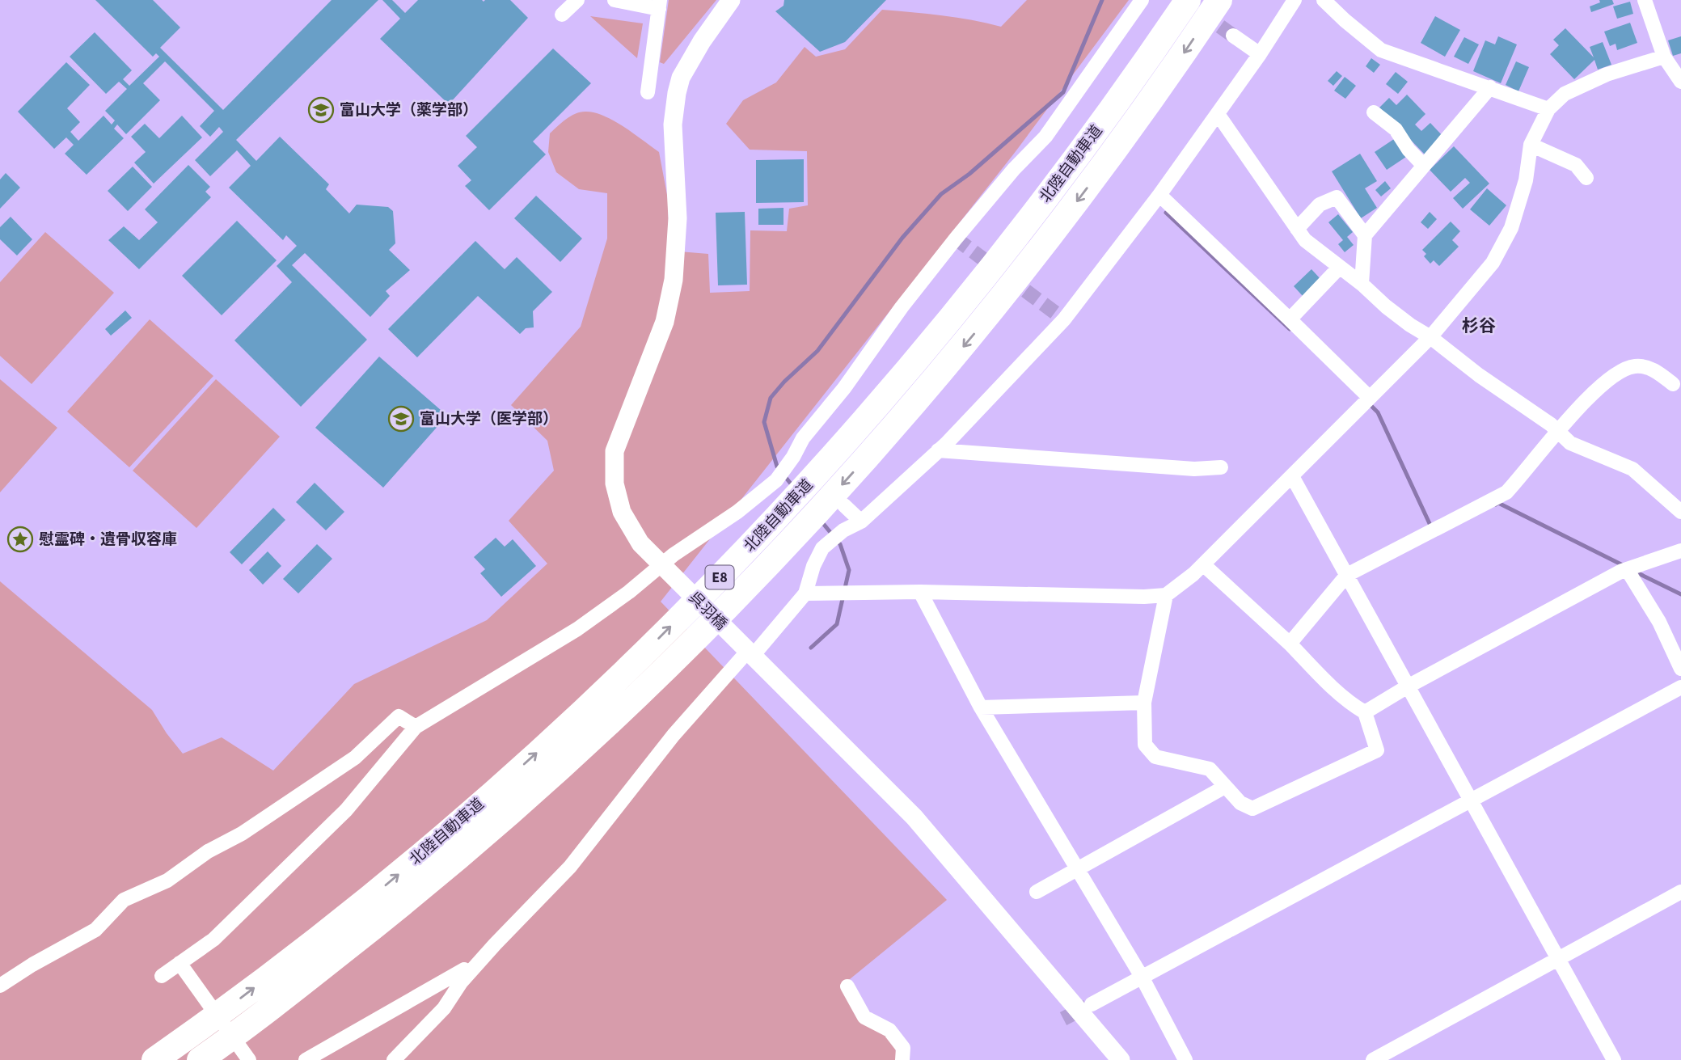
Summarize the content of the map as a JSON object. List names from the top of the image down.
{
  "streets": {
    "highway": ["北陸自動車道", "E8"],
    "street": ["呉羽橋"]
  },
  "districts": ["杉谷"],
  "places": {
    "school or university": ["富山大学（薬学部）", "富山大学（医学部）"],
    "place": ["慰霊碑・遺骨収容庫"]
  }
}
